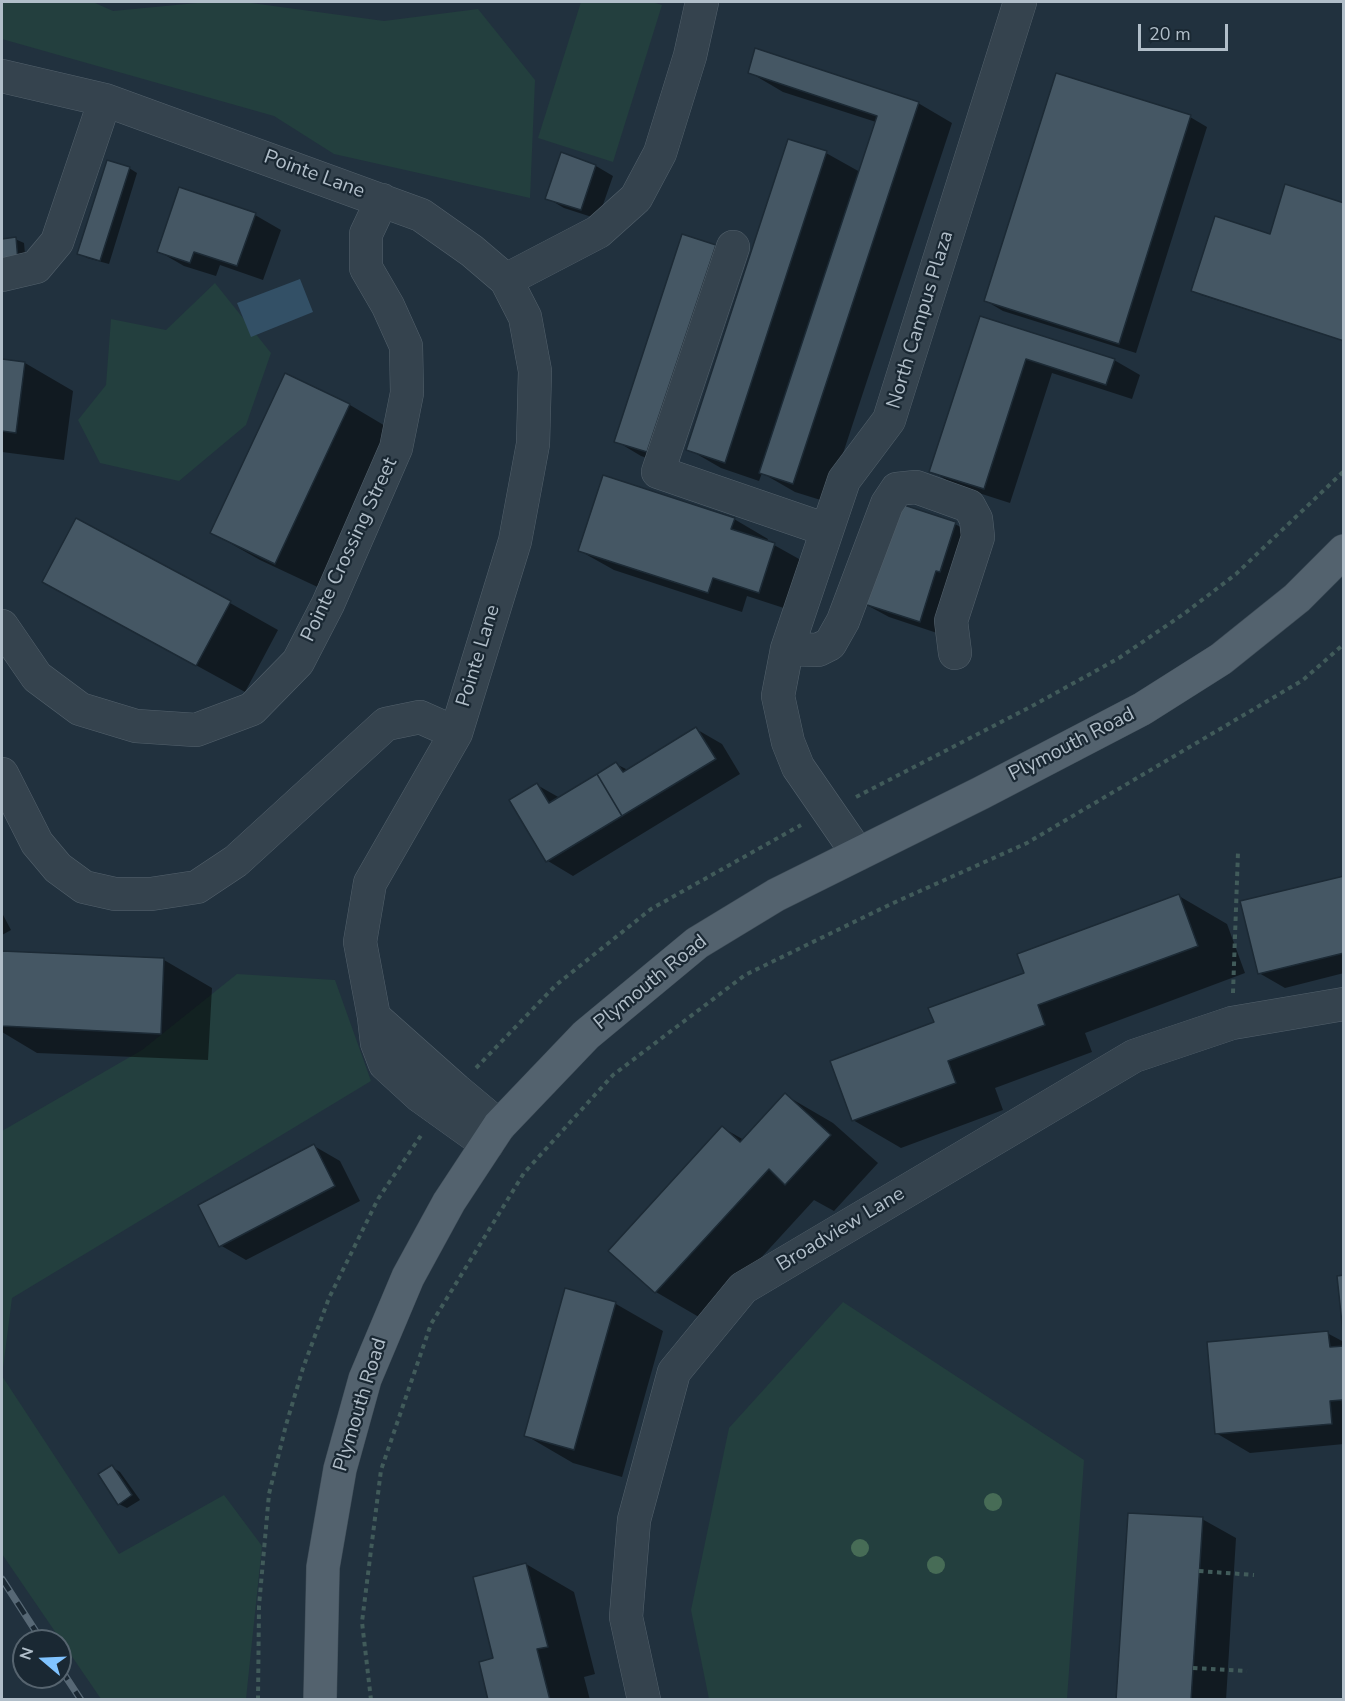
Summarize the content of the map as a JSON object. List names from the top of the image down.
{
  "streets": {
    "main road": ["Plymouth Road"],
    "street": [
      "Pointe Lane",
      "North Campus Plaza",
      "Pointe Crossing Street",
      "Broadview Lane"
    ]
  },
  "crossings": [
    ["Pointe Lane", "Pointe Crossing Street"],
    ["Pointe Lane", "Plymouth Road"],
    ["North Campus Plaza", "Plymouth Road"]
  ],
  "scale_bar": "20 m",
  "north": "left"
}
